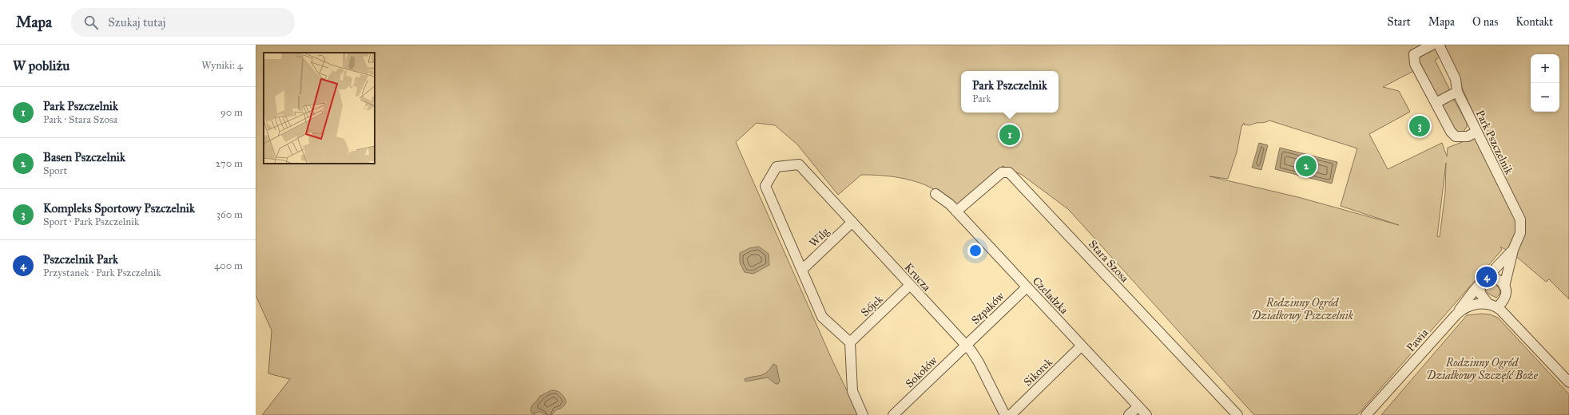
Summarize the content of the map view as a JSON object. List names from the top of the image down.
{
  "streets": {
    "street": [
      "Park Pszczelnik",
      "Wilg",
      "Stara Szosa",
      "Krucza",
      "Czeladzka",
      "Sójek",
      "Szpaków",
      "Pawia",
      "Sokołów",
      "Sikorek"
    ]
  },
  "crossings": [
    ["Park Pszczelnik", "Pawia"],
    ["Wilg", "Krucza"],
    ["Stara Szosa", "Czeladzka"],
    ["Krucza", "Sójek"],
    ["Krucza", "Szpaków"],
    ["Krucza", "Sokołów"],
    ["Czeladzka", "Szpaków"],
    ["Czeladzka", "Sikorek"],
    ["Szpaków", "Sokołów"]
  ],
  "parks": ["Rodzinny Ogród Działkowy Pszczelnik", "Rodzinny Ogród Działkowy Szczęść Boże"],
  "page": {
    "header": "Mapa",
    "search": "Szukaj tutaj",
    "nav": [
      "Start",
      "Mapa",
      "O nas",
      "Kontakt"
    ],
    "heading": ["W pobliżu", "Wyniki: 4"],
    "map_buttons": ["+", "−"],
    "popup": ["Park Pszczelnik", "Park"],
    "list": [
      {
        "mark": "1",
        "name": "Park Pszczelnik",
        "note": "Park · Stara Szosa",
        "value": "90 m"
      },
      {
        "mark": "2",
        "name": "Basen Pszczelnik",
        "note": "Sport",
        "value": "270 m"
      },
      {
        "mark": "3",
        "name": "Kompleks Sportowy Pszczelnik",
        "note": "Sport · Park Pszczelnik",
        "value": "360 m"
      },
      {
        "mark": "4",
        "name": "Pszczelnik Park",
        "note": "Przystanek · Park Pszczelnik",
        "value": "400 m"
      }
    ],
    "pins": [
      "3",
      "1",
      "2",
      "4"
    ]
  }
}
